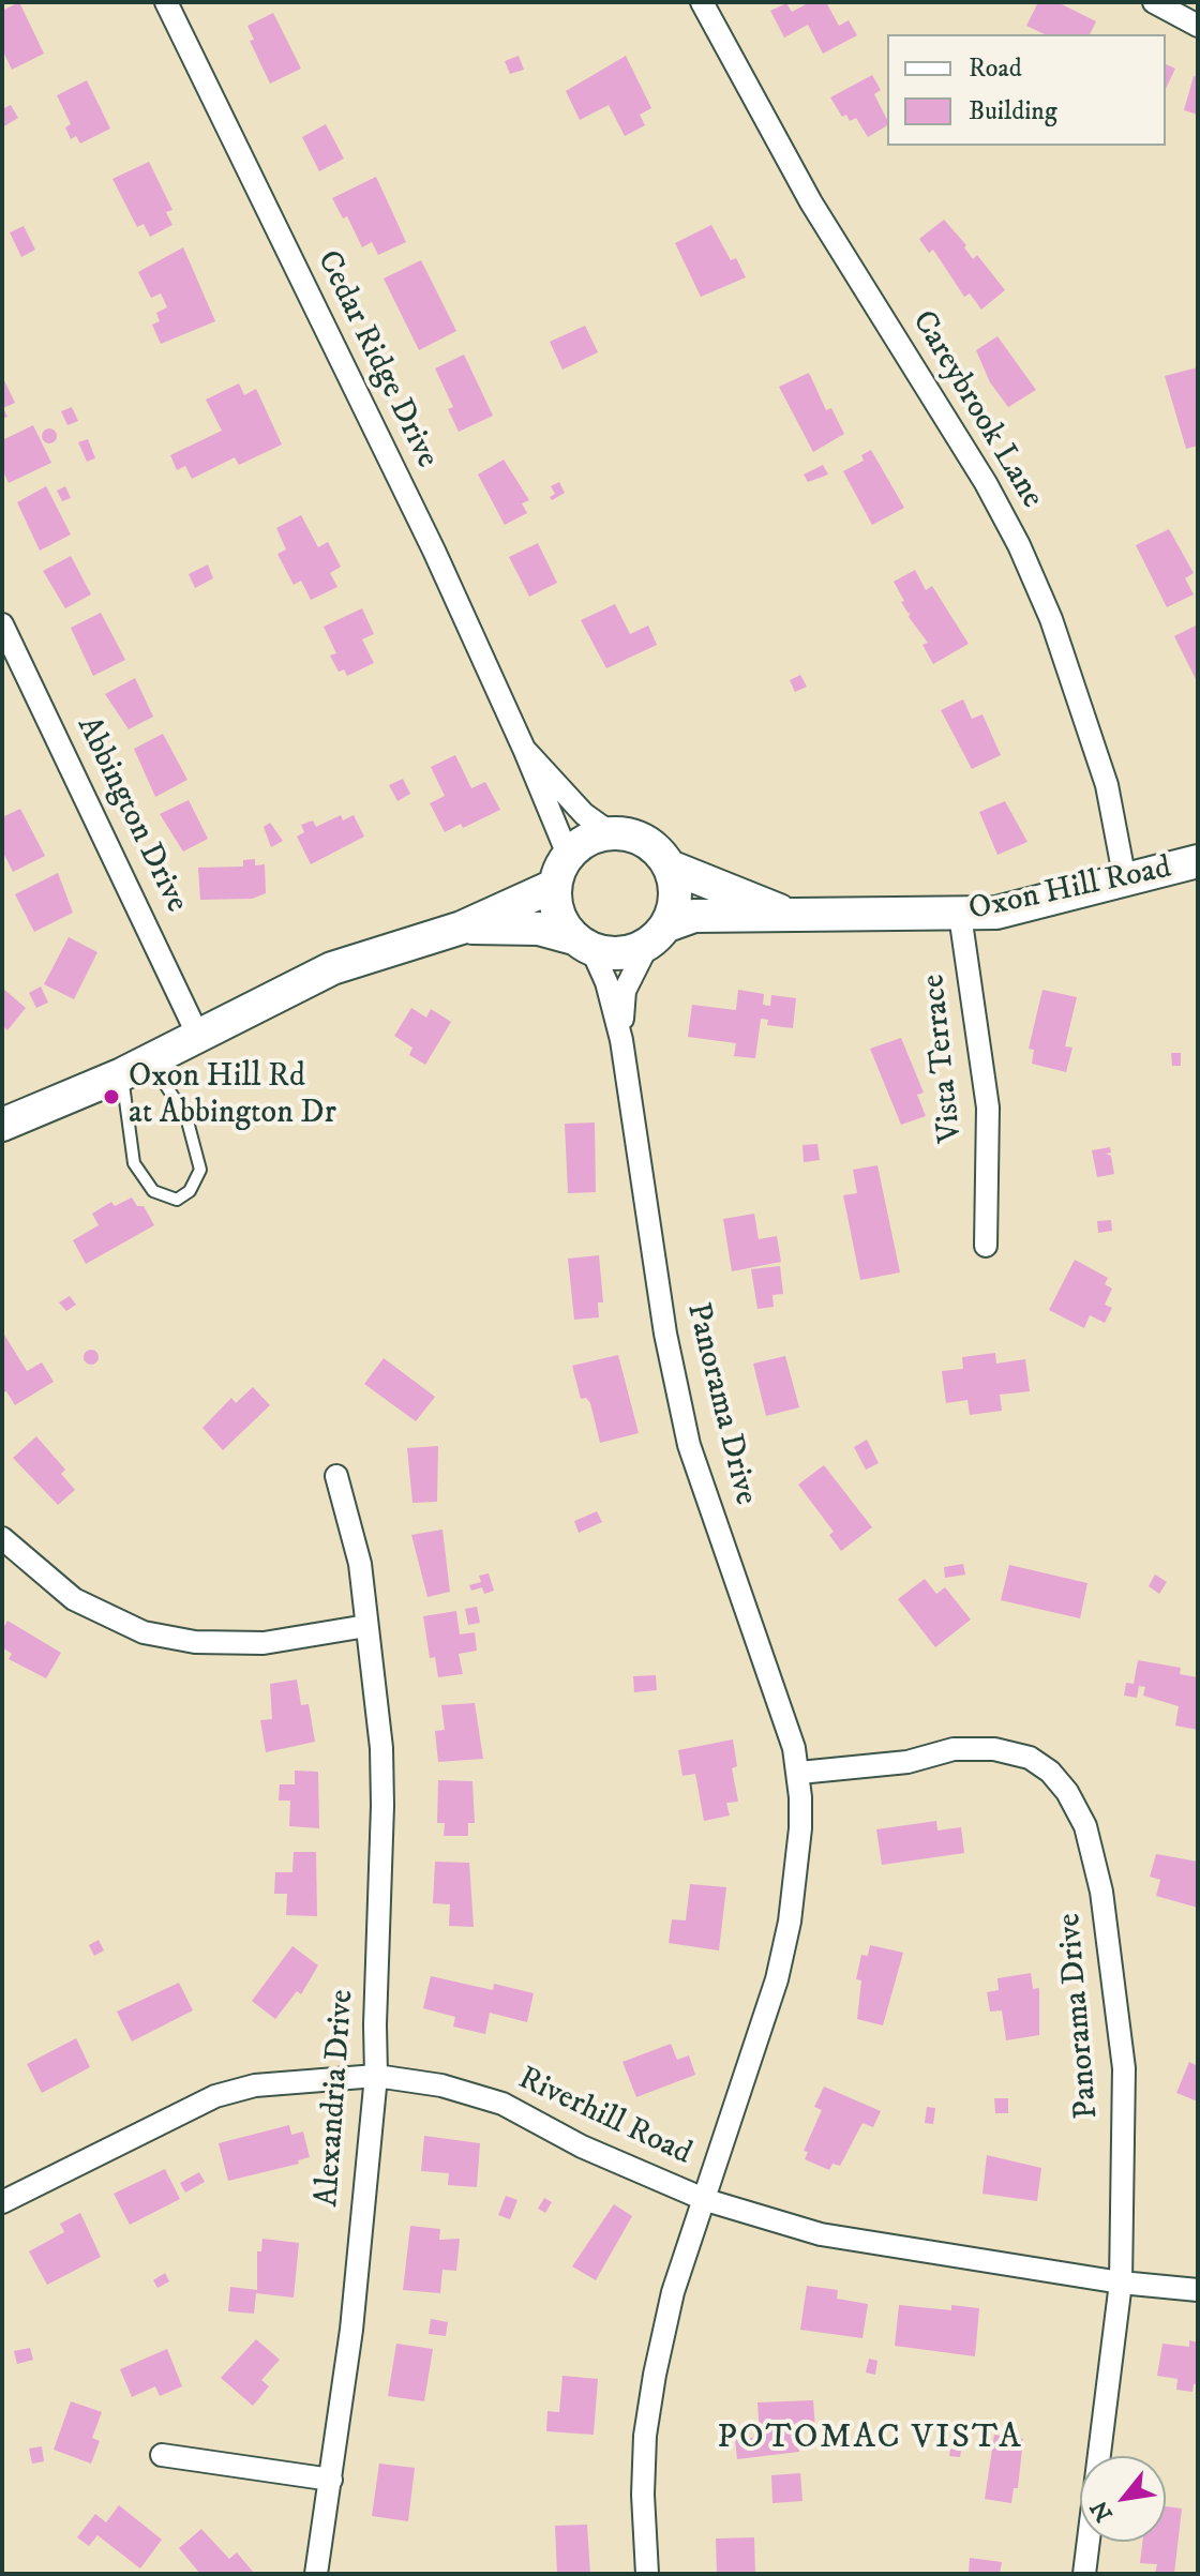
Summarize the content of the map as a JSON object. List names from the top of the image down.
{
  "streets": {
    "main road": ["Oxon Hill Road"],
    "street": [
      "Cedar Ridge Drive",
      "Careybrook Lane",
      "Abbington Drive",
      "Vista Terrace",
      "Panorama Drive",
      "Alexandria Drive",
      "Riverhill Road"
    ]
  },
  "crossings": [
    ["Cedar Ridge Drive", "Oxon Hill Road"],
    ["Cedar Ridge Drive", "Panorama Drive"],
    ["Careybrook Lane", "Oxon Hill Road"],
    ["Oxon Hill Road", "Vista Terrace"],
    ["Oxon Hill Road", "Panorama Drive"],
    ["Panorama Drive", "Riverhill Road"],
    ["Alexandria Drive", "Riverhill Road"]
  ],
  "districts": ["POTOMAC VISTA"],
  "places": ["Oxon Hill Rd at Abbington Dr"],
  "legend": ["Road", "Building"],
  "north": "bottom left"
}
